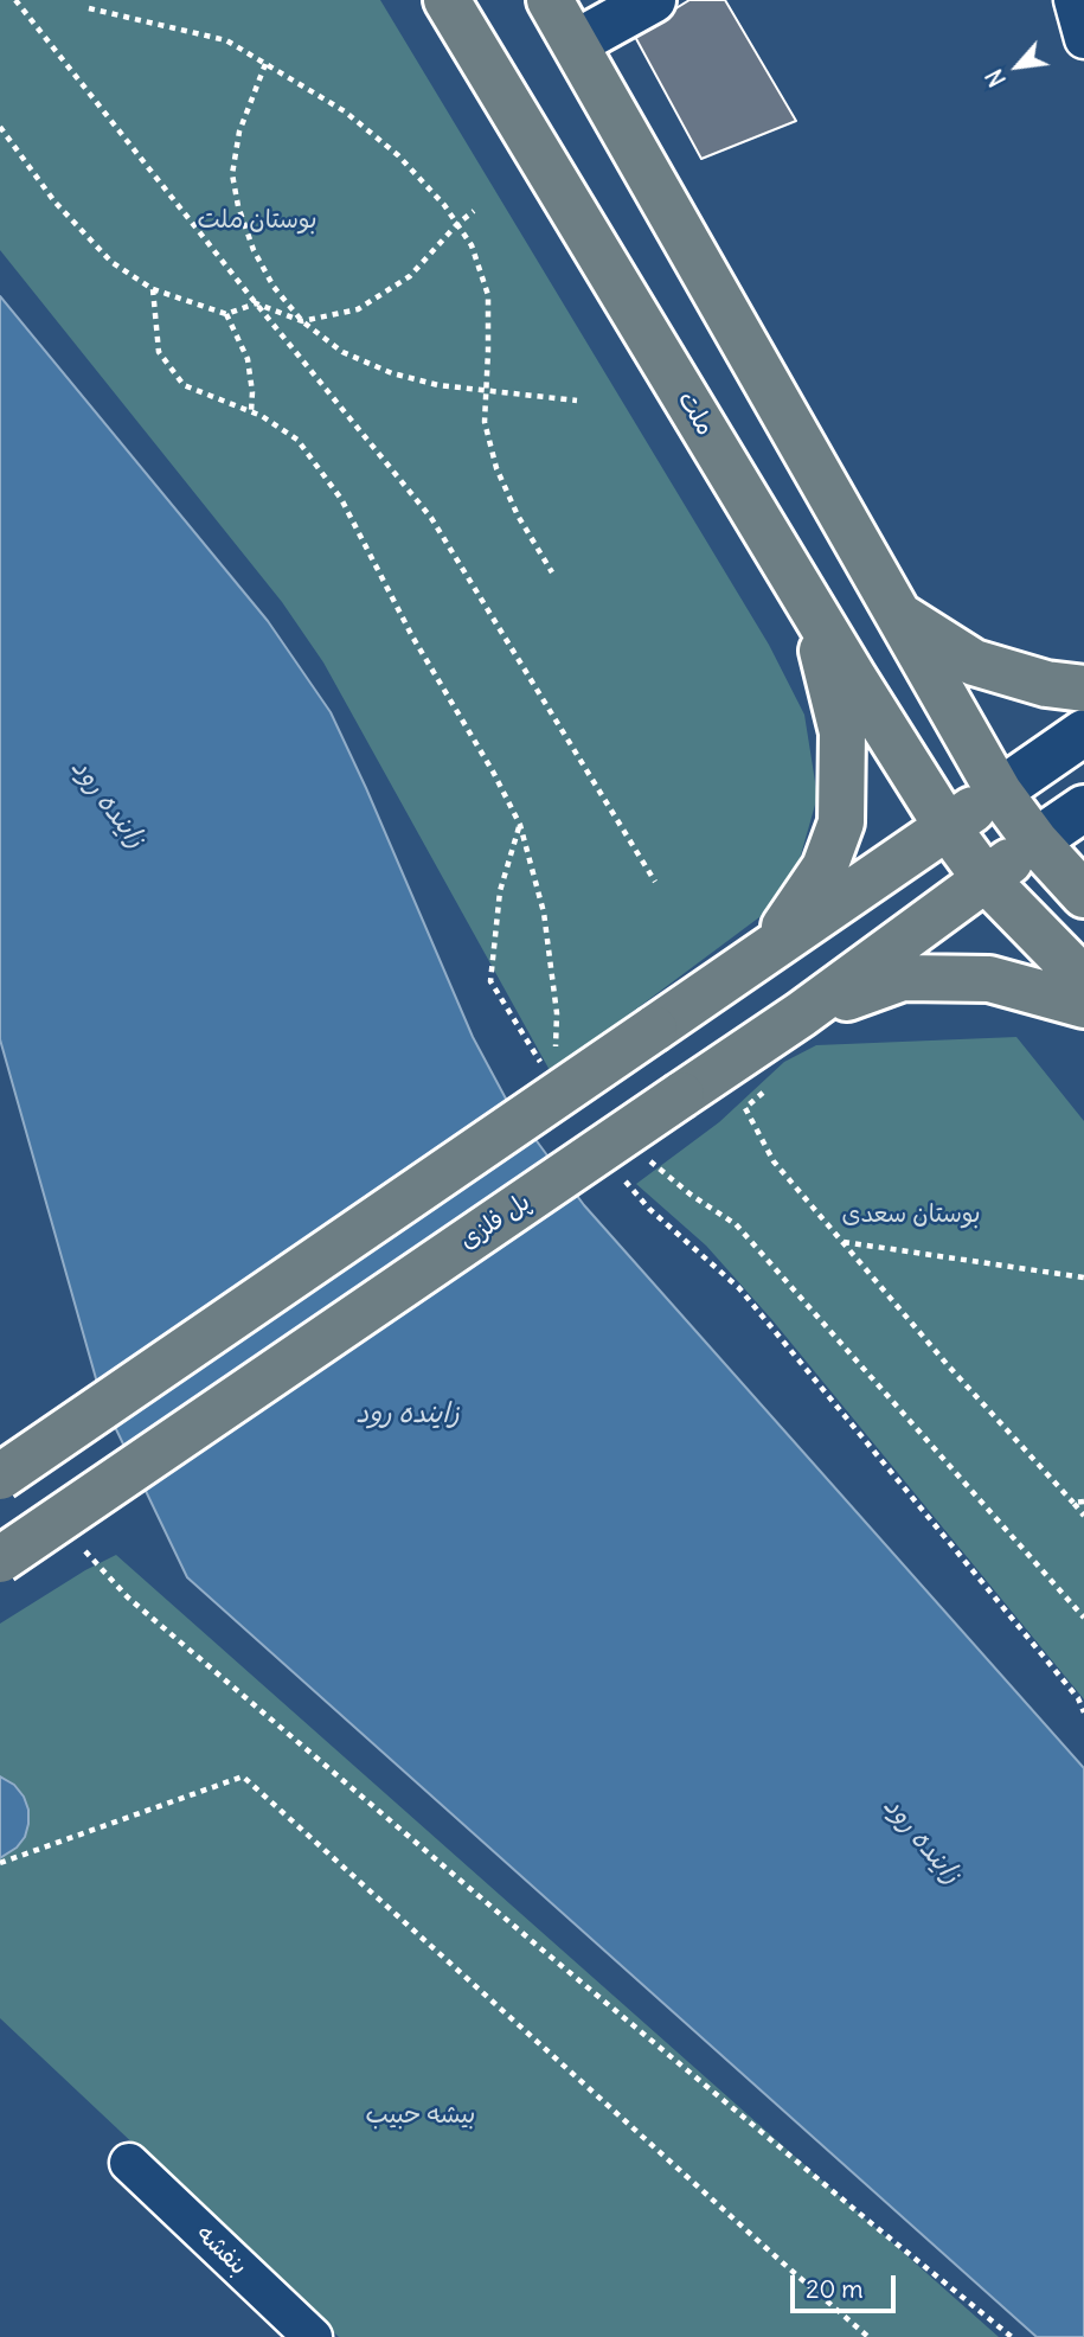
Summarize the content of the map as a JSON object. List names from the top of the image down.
{
  "streets": {
    "main road": ["ملت", "پل فلزی"],
    "street": ["بنفشه"]
  },
  "crossings": [
    ["ملت", "پل فلزی"]
  ],
  "water": ["زاینده رود"],
  "parks": ["بوستان ملت", "بوستان سعدی", "بیشه حبیب"],
  "scale_bar": "20 m",
  "north": "bottom left"
}
